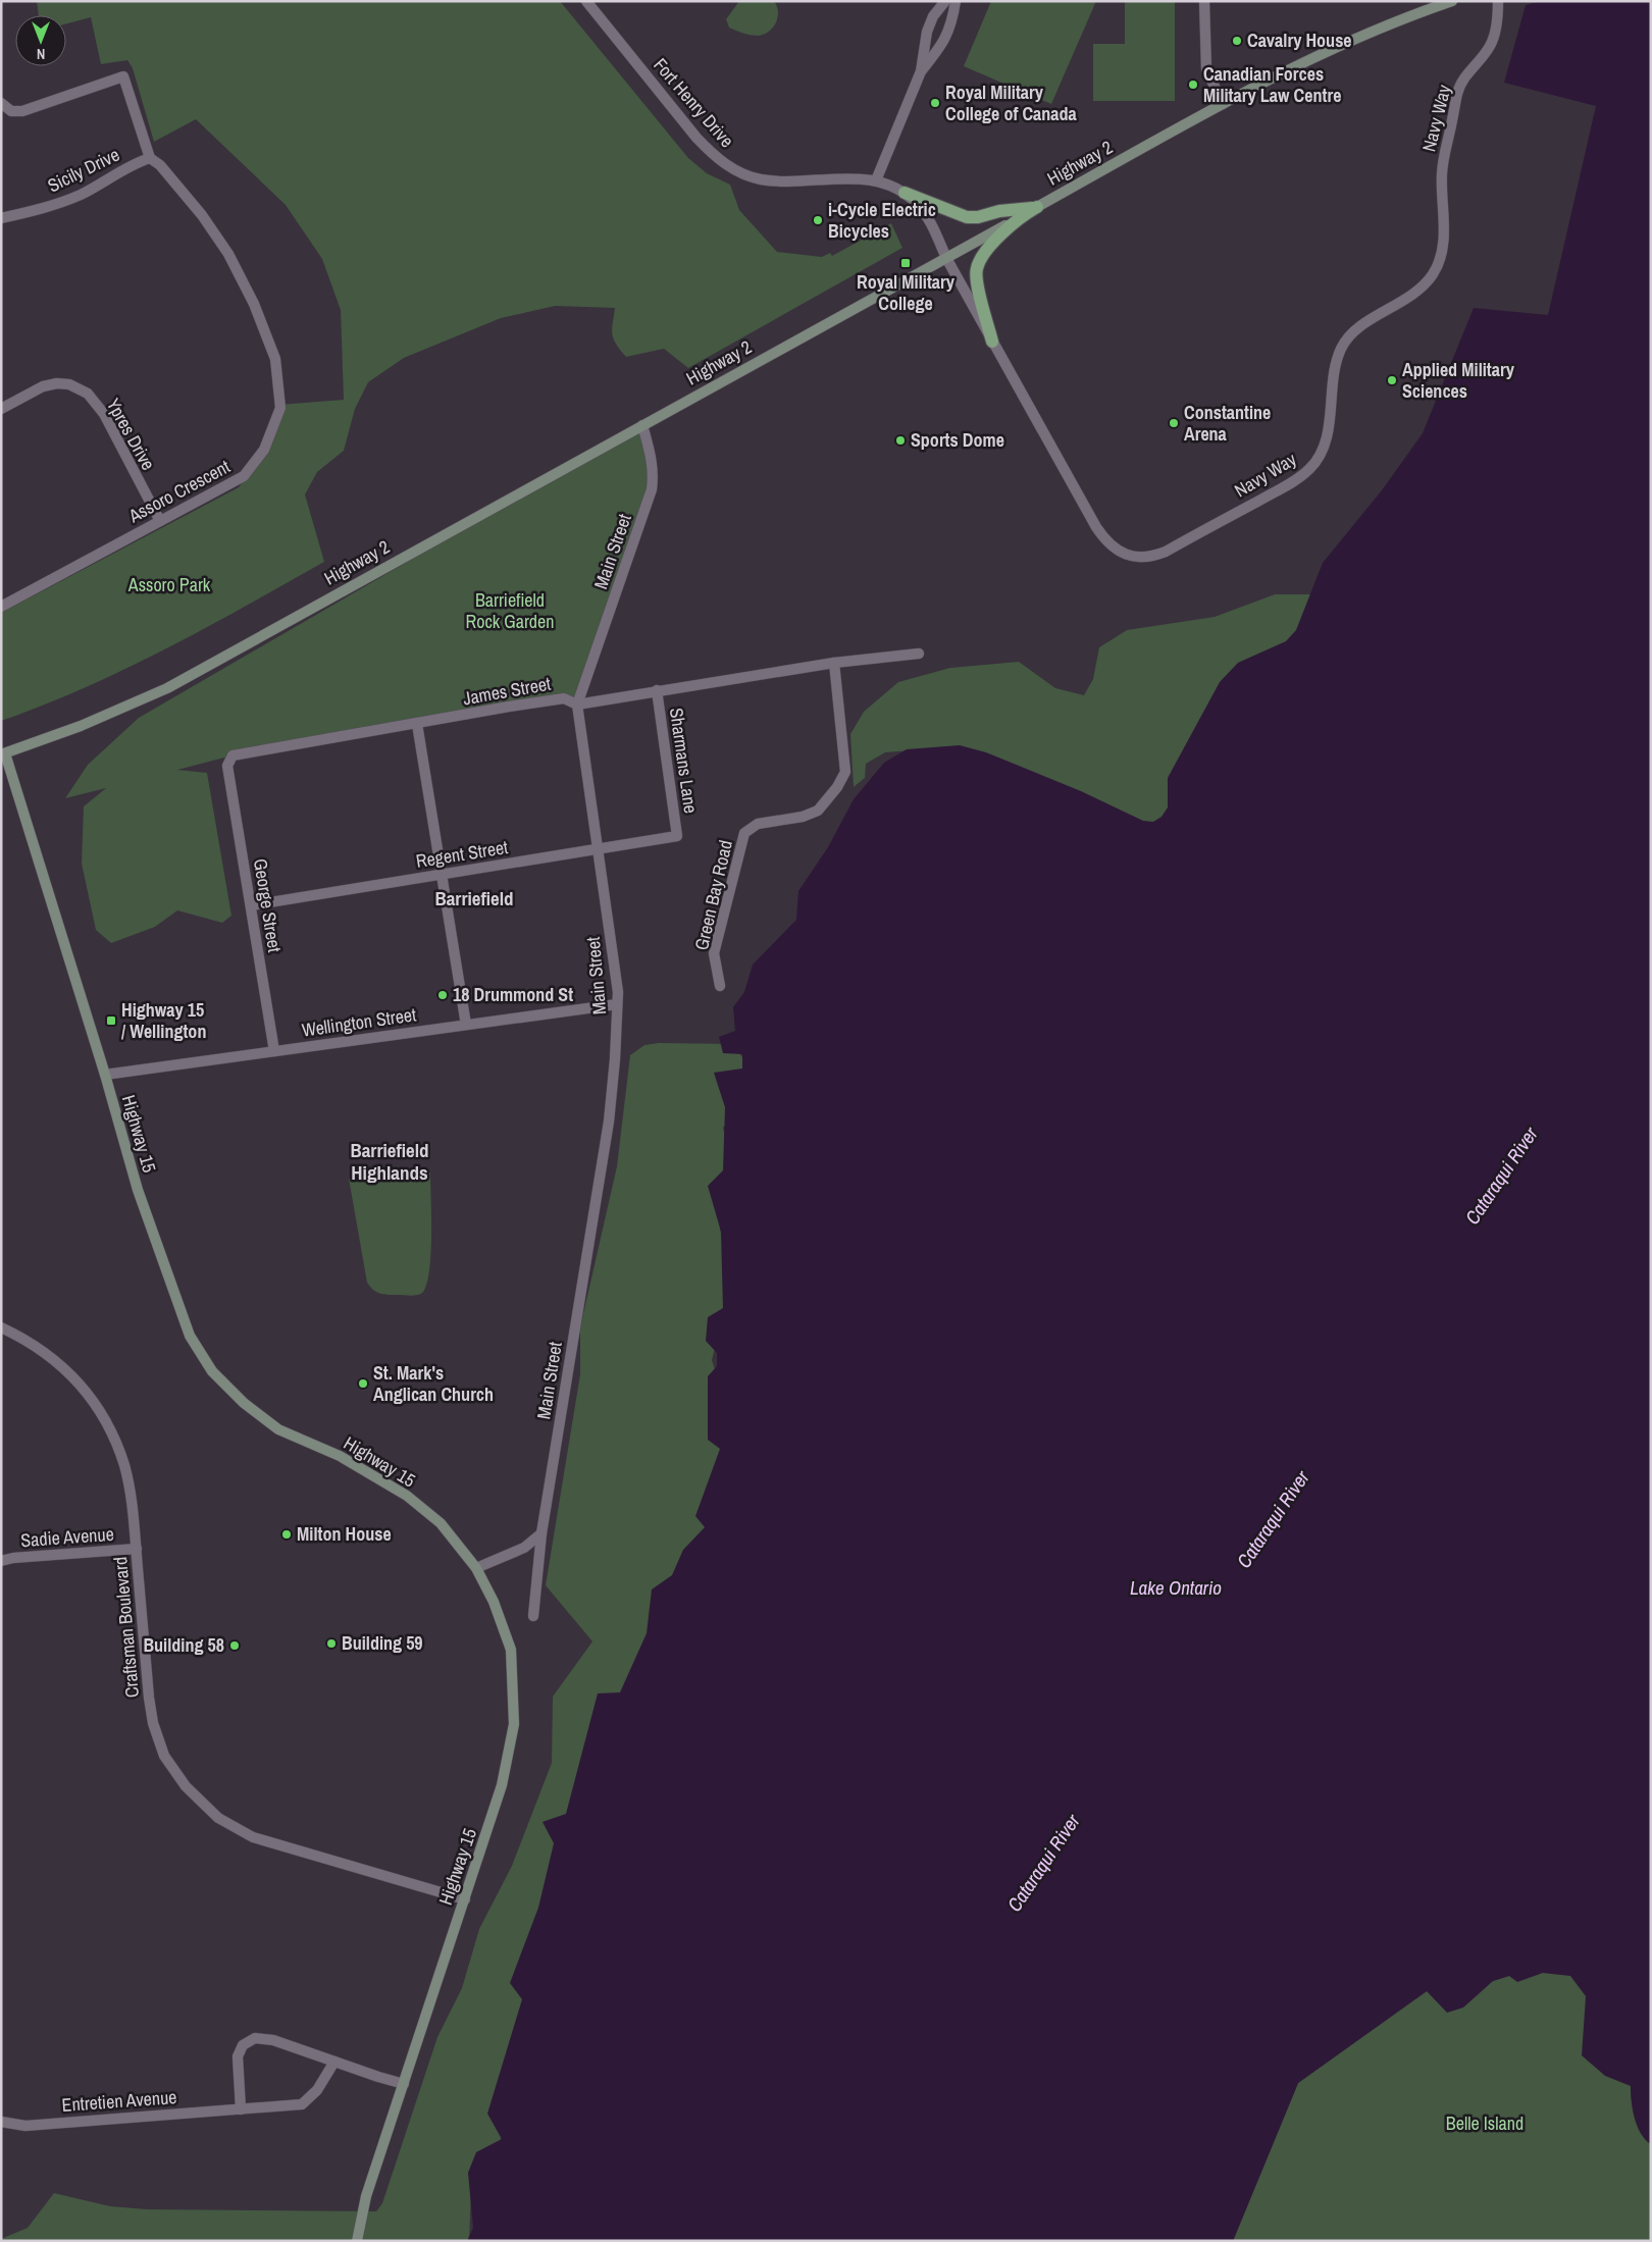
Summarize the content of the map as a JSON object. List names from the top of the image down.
{
  "streets": {
    "main road": ["Highway 2", "Highway 15"],
    "street": [
      "Fort Henry Drive",
      "Navy Way",
      "Sicily Drive",
      "Ypres Drive",
      "Assoro Crescent",
      "Main Street",
      "James Street",
      "Sharmans Lane",
      "Regent Street",
      "Green Bay Road",
      "George Street",
      "Wellington Street",
      "Sadie Avenue",
      "Craftsman Boulevard",
      "Entretien Avenue"
    ]
  },
  "crossings": [
    ["Fort Henry Drive", "Navy Way"],
    ["Fort Henry Drive", "Highway 2"],
    ["Navy Way", "Highway 2"],
    ["Highway 2", "Main Street"],
    ["Highway 2", "Highway 15"],
    ["Sicily Drive", "Assoro Crescent"],
    ["Ypres Drive", "Assoro Crescent"],
    ["Main Street", "James Street"],
    ["Main Street", "Regent Street"],
    ["Main Street", "Wellington Street"],
    ["James Street", "Sharmans Lane"],
    ["James Street", "Green Bay Road"],
    ["James Street", "George Street"],
    ["Sharmans Lane", "Regent Street"],
    ["Regent Street", "George Street"],
    ["George Street", "Wellington Street"],
    ["Wellington Street", "Highway 15"],
    ["Highway 15", "Craftsman Boulevard"],
    ["Sadie Avenue", "Craftsman Boulevard"]
  ],
  "districts": ["Barriefield", "Barriefield Highlands"],
  "water": ["Cataraqui River", "Lake Ontario"],
  "parks": ["Assoro Park", "Barriefield Rock Garden", "Belle Island"],
  "places": {
    "other": [
      "Cavalry House",
      "Canadian Forces Military Law Centre",
      "Royal Military College of Canada",
      "i-Cycle Electric Bicycles",
      "Applied Military Sciences",
      "Constantine Arena",
      "Sports Dome",
      "18 Drummond St",
      "St. Mark's Anglican Church",
      "Milton House",
      "Building 59",
      "Building 58"
    ],
    "transit": ["Royal Military College", "Highway 15 / Wellington"]
  },
  "north": "bottom"
}
